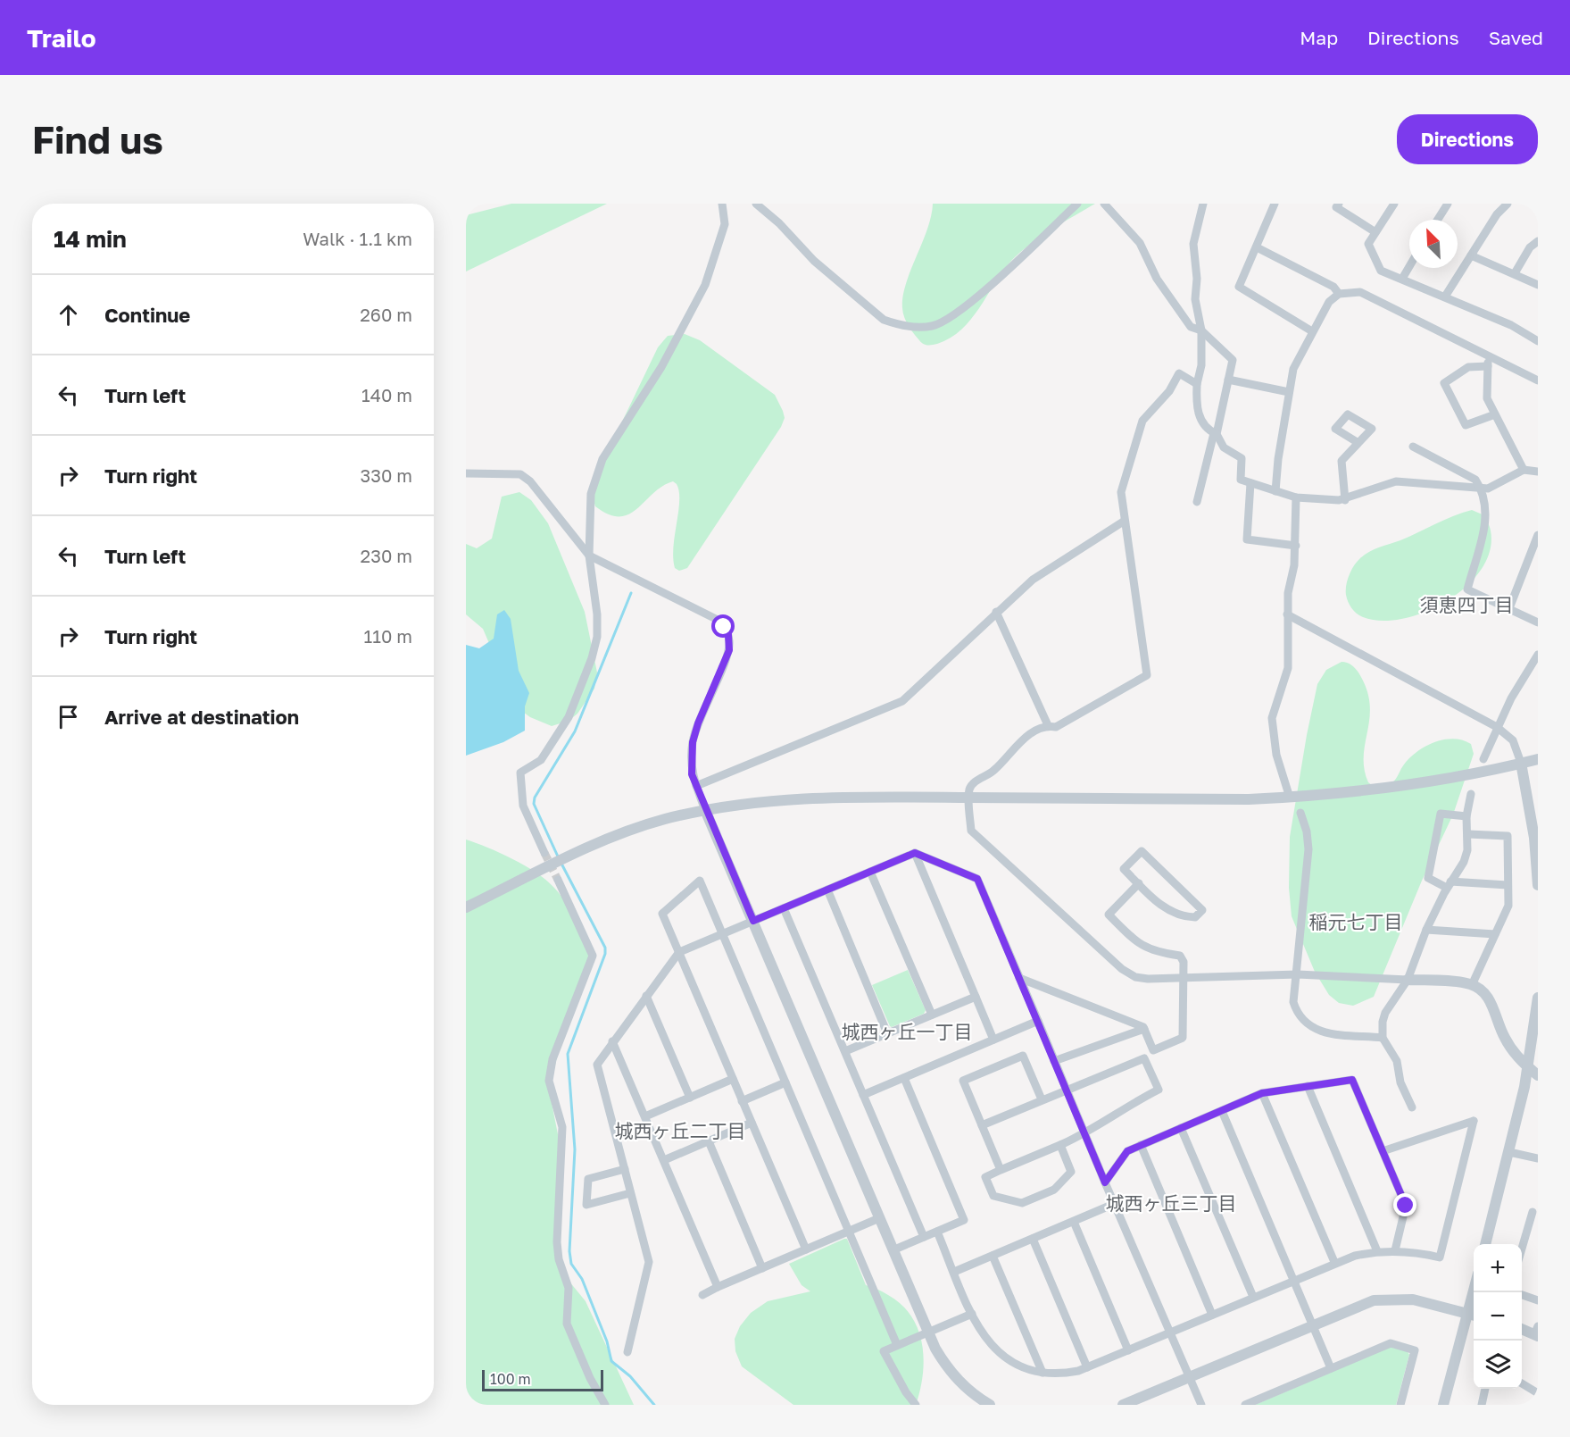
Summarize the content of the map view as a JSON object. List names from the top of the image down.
{
  "districts": [
    "須恵四丁目",
    "稲元七丁目",
    "城西ヶ丘一丁目",
    "城西ヶ丘二丁目",
    "城西ヶ丘三丁目"
  ],
  "scale_bar": "100 m",
  "north": "top left",
  "page": {
    "header": "Trailo",
    "nav": ["Map", "Directions", "Saved"],
    "buttons": "Directions",
    "title": "Find us",
    "heading": ["14 min", "Walk · 1.1 km"],
    "list": [
      ["Continue", "260 m"],
      ["Turn left", "140 m"],
      ["Turn right", "330 m"],
      ["Turn left", "230 m"],
      ["Turn right", "110 m"],
      "Arrive at destination"
    ],
    "map_buttons": ["+", "−"],
    "scale": "100 m"
  }
}
